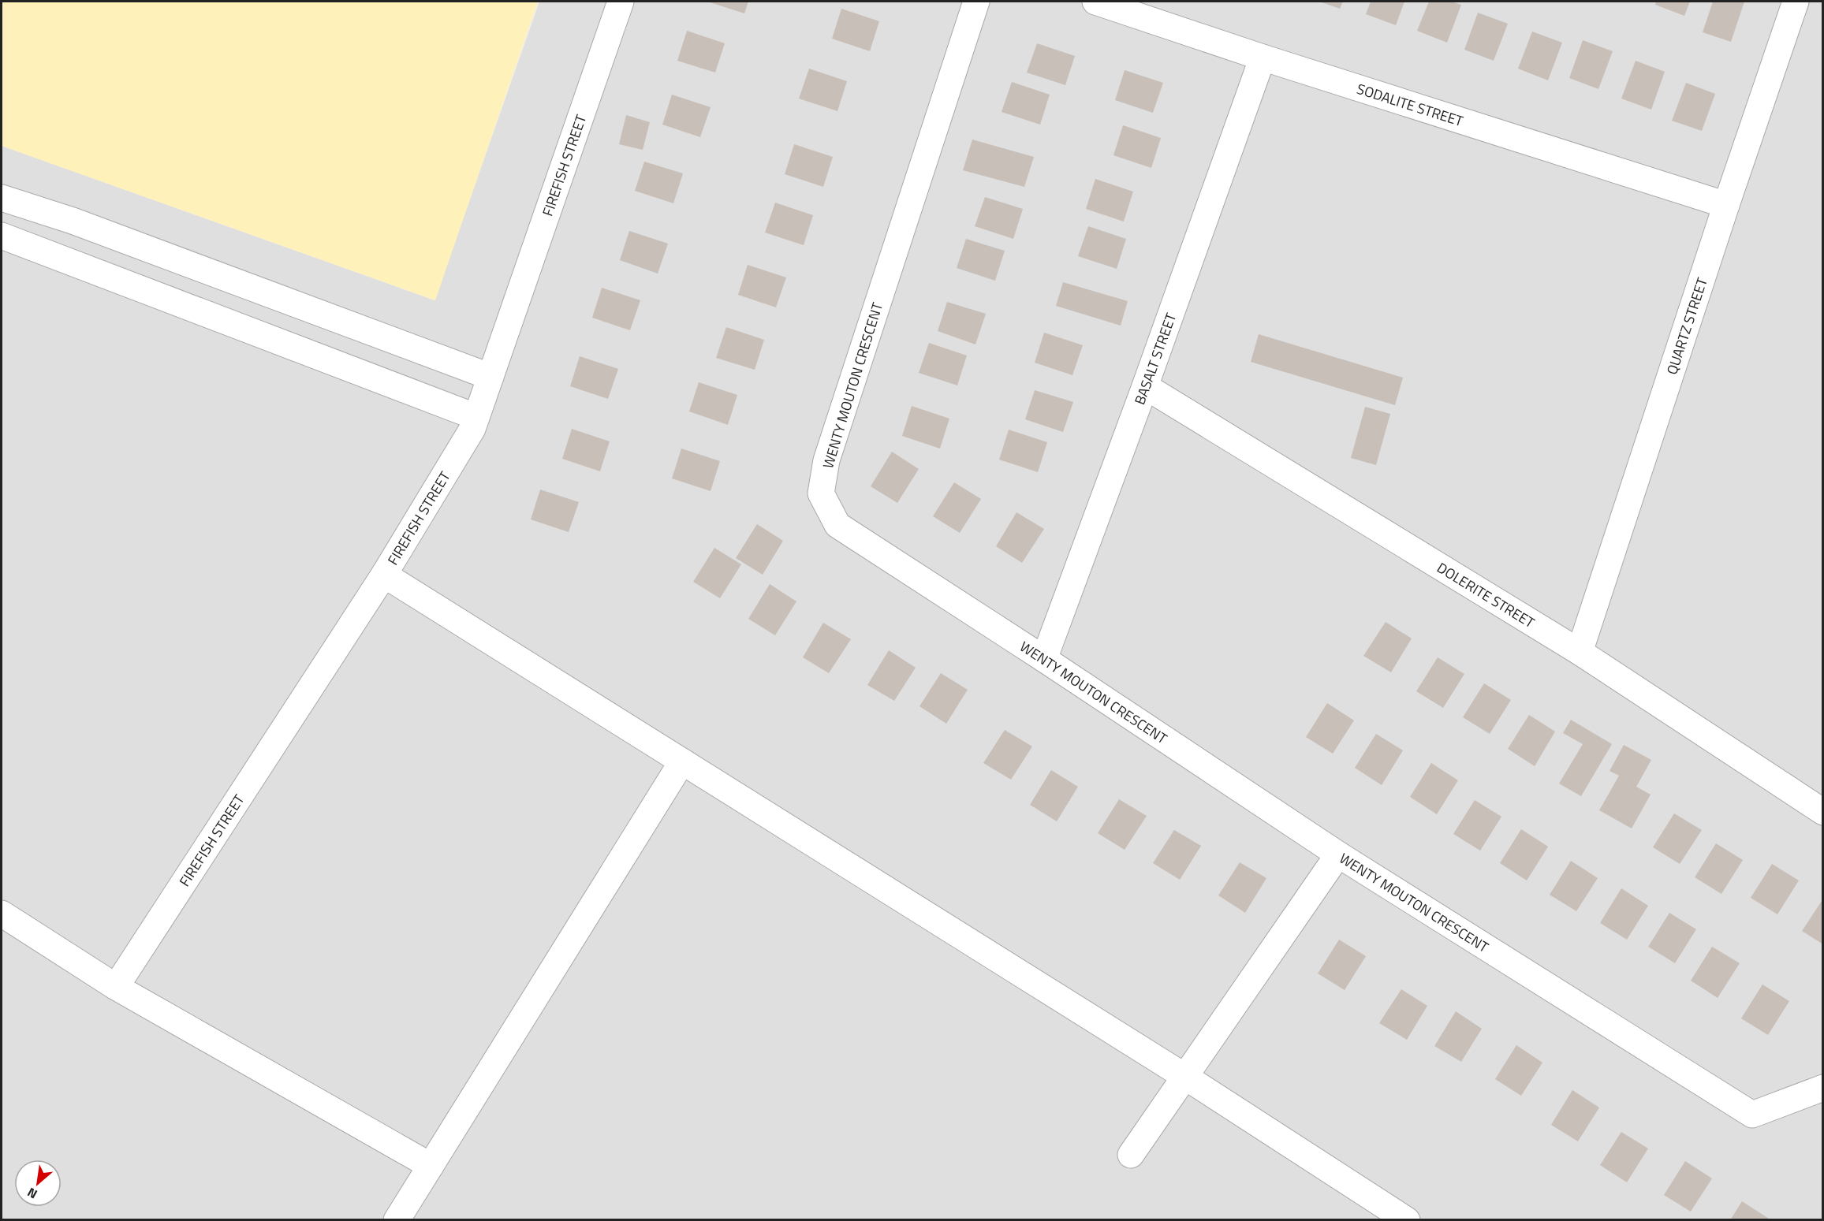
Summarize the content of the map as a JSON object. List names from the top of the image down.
{
  "streets": {
    "street": [
      "SODALITE STREET",
      "FIREFISH STREET",
      "QUARTZ STREET",
      "BASALT STREET",
      "WENTY MOUTON CRESCENT",
      "DOLERITE STREET"
    ]
  },
  "crossings": [
    ["SODALITE STREET", "QUARTZ STREET"],
    ["SODALITE STREET", "BASALT STREET"],
    ["QUARTZ STREET", "DOLERITE STREET"],
    ["BASALT STREET", "WENTY MOUTON CRESCENT"],
    ["BASALT STREET", "DOLERITE STREET"]
  ],
  "north": "bottom left"
}
